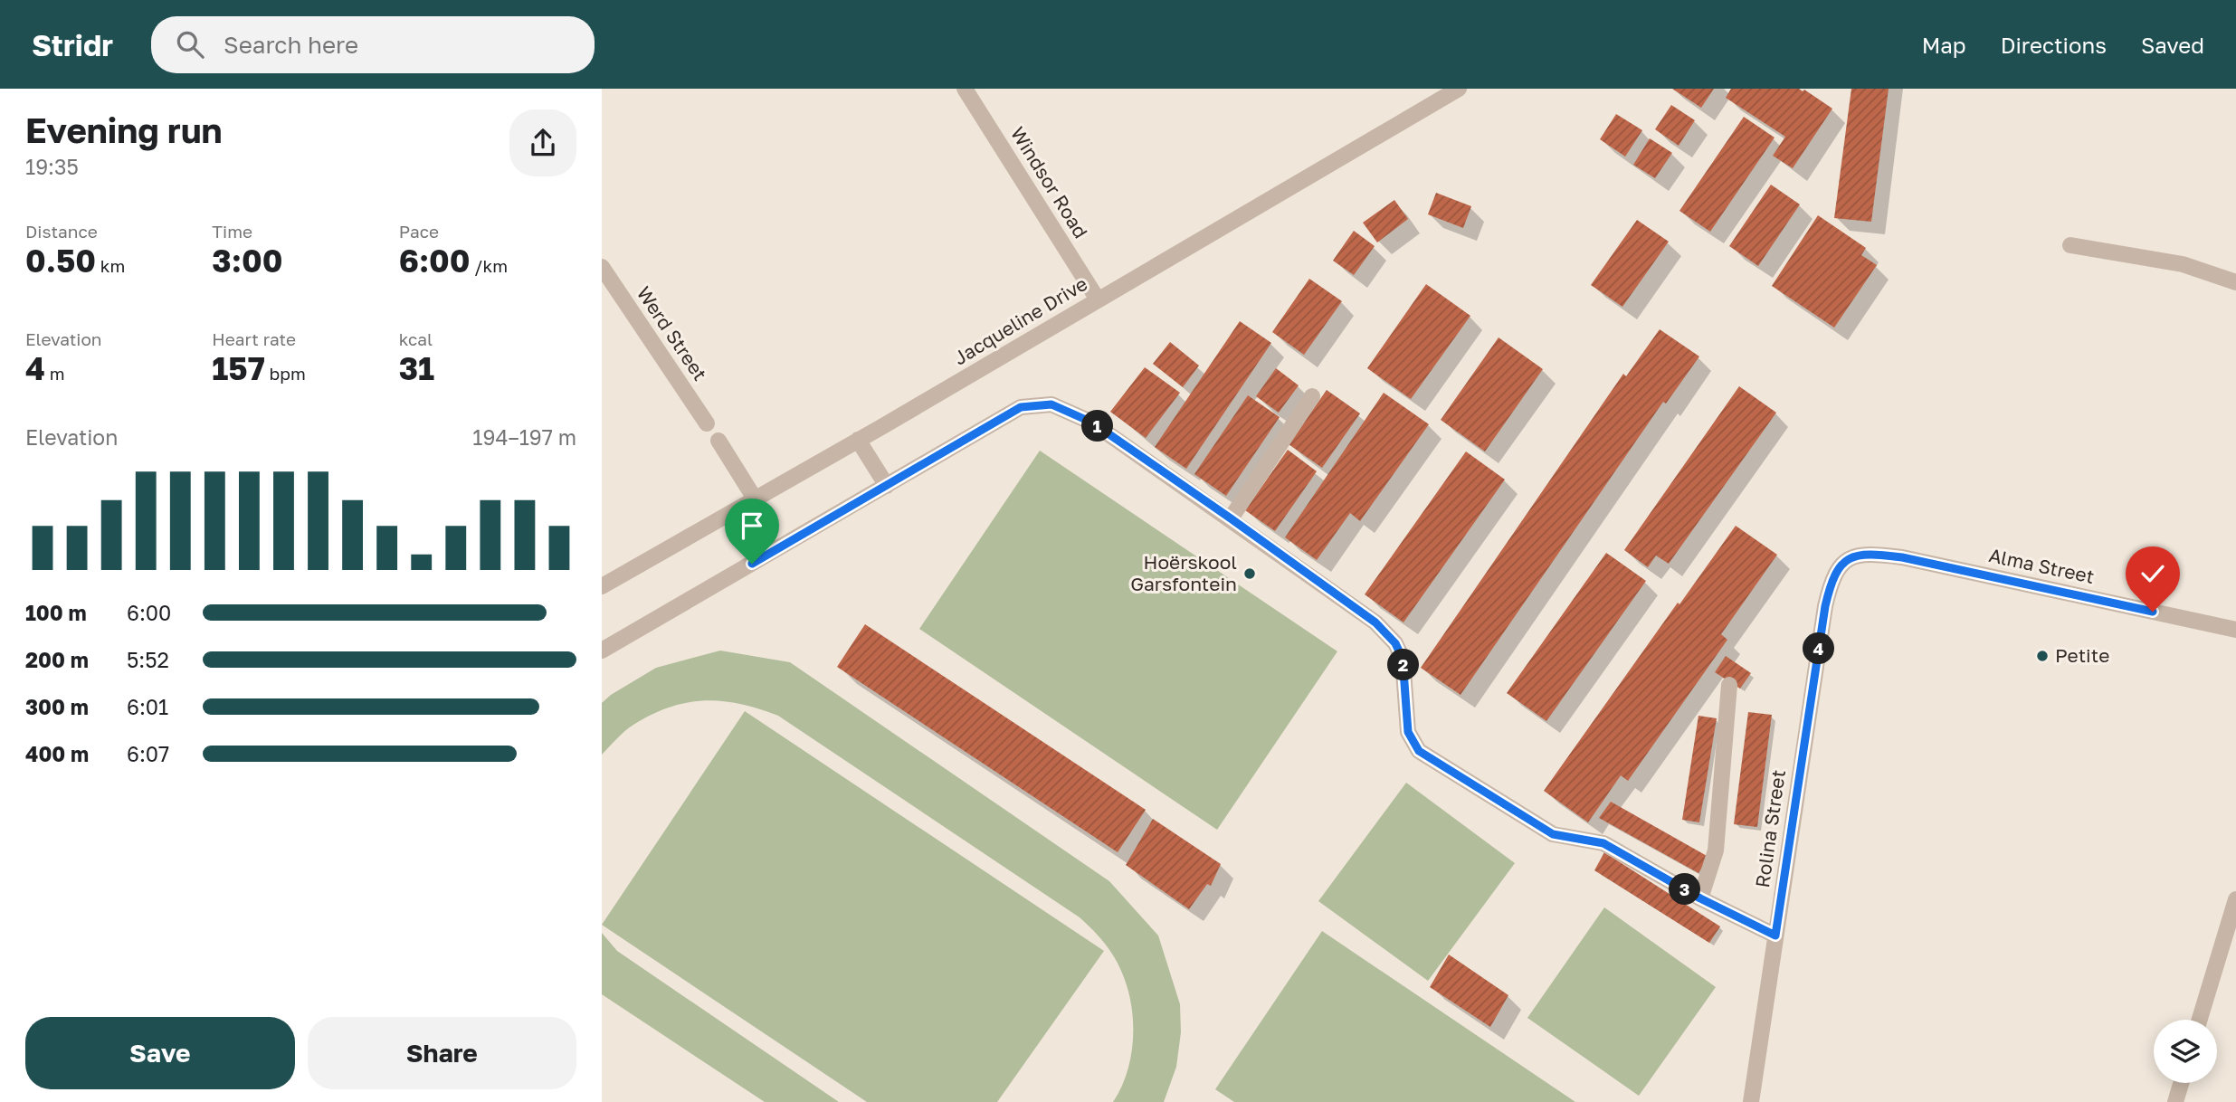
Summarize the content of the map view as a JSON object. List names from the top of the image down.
{
  "streets": {
    "street": [
      "Windsor Road",
      "Jacqueline Drive",
      "Werd Street",
      "Alma Street",
      "Rolina Street"
    ]
  },
  "crossings": [
    ["Windsor Road", "Jacqueline Drive"],
    ["Alma Street", "Rolina Street"]
  ],
  "places": ["Hoërskool Garsfontein", "Petite"],
  "page": {
    "header": "Stridr",
    "search": "Search here",
    "nav": ["Map", "Directions", "Saved"],
    "heading": ["Evening run", "19:35"],
    "stats": [
      ["Distance", "0.50 km"],
      ["Time", "3:00"],
      ["Pace", "6:00 /km"],
      ["Elevation", "4 m"],
      ["Heart rate", "157 bpm"],
      ["kcal", "31"]
    ],
    "pins": [
      "1",
      "4",
      "2",
      "3"
    ],
    "chart": ["Elevation", "194–197 m"],
    "list": [
      {
        "name": "100 m",
        "note": "6:00"
      },
      {
        "name": "200 m",
        "note": "5:52"
      },
      {
        "name": "300 m",
        "note": "6:01"
      },
      {
        "name": "400 m",
        "note": "6:07"
      }
    ],
    "buttons": ["Save", "Share"]
  }
}
